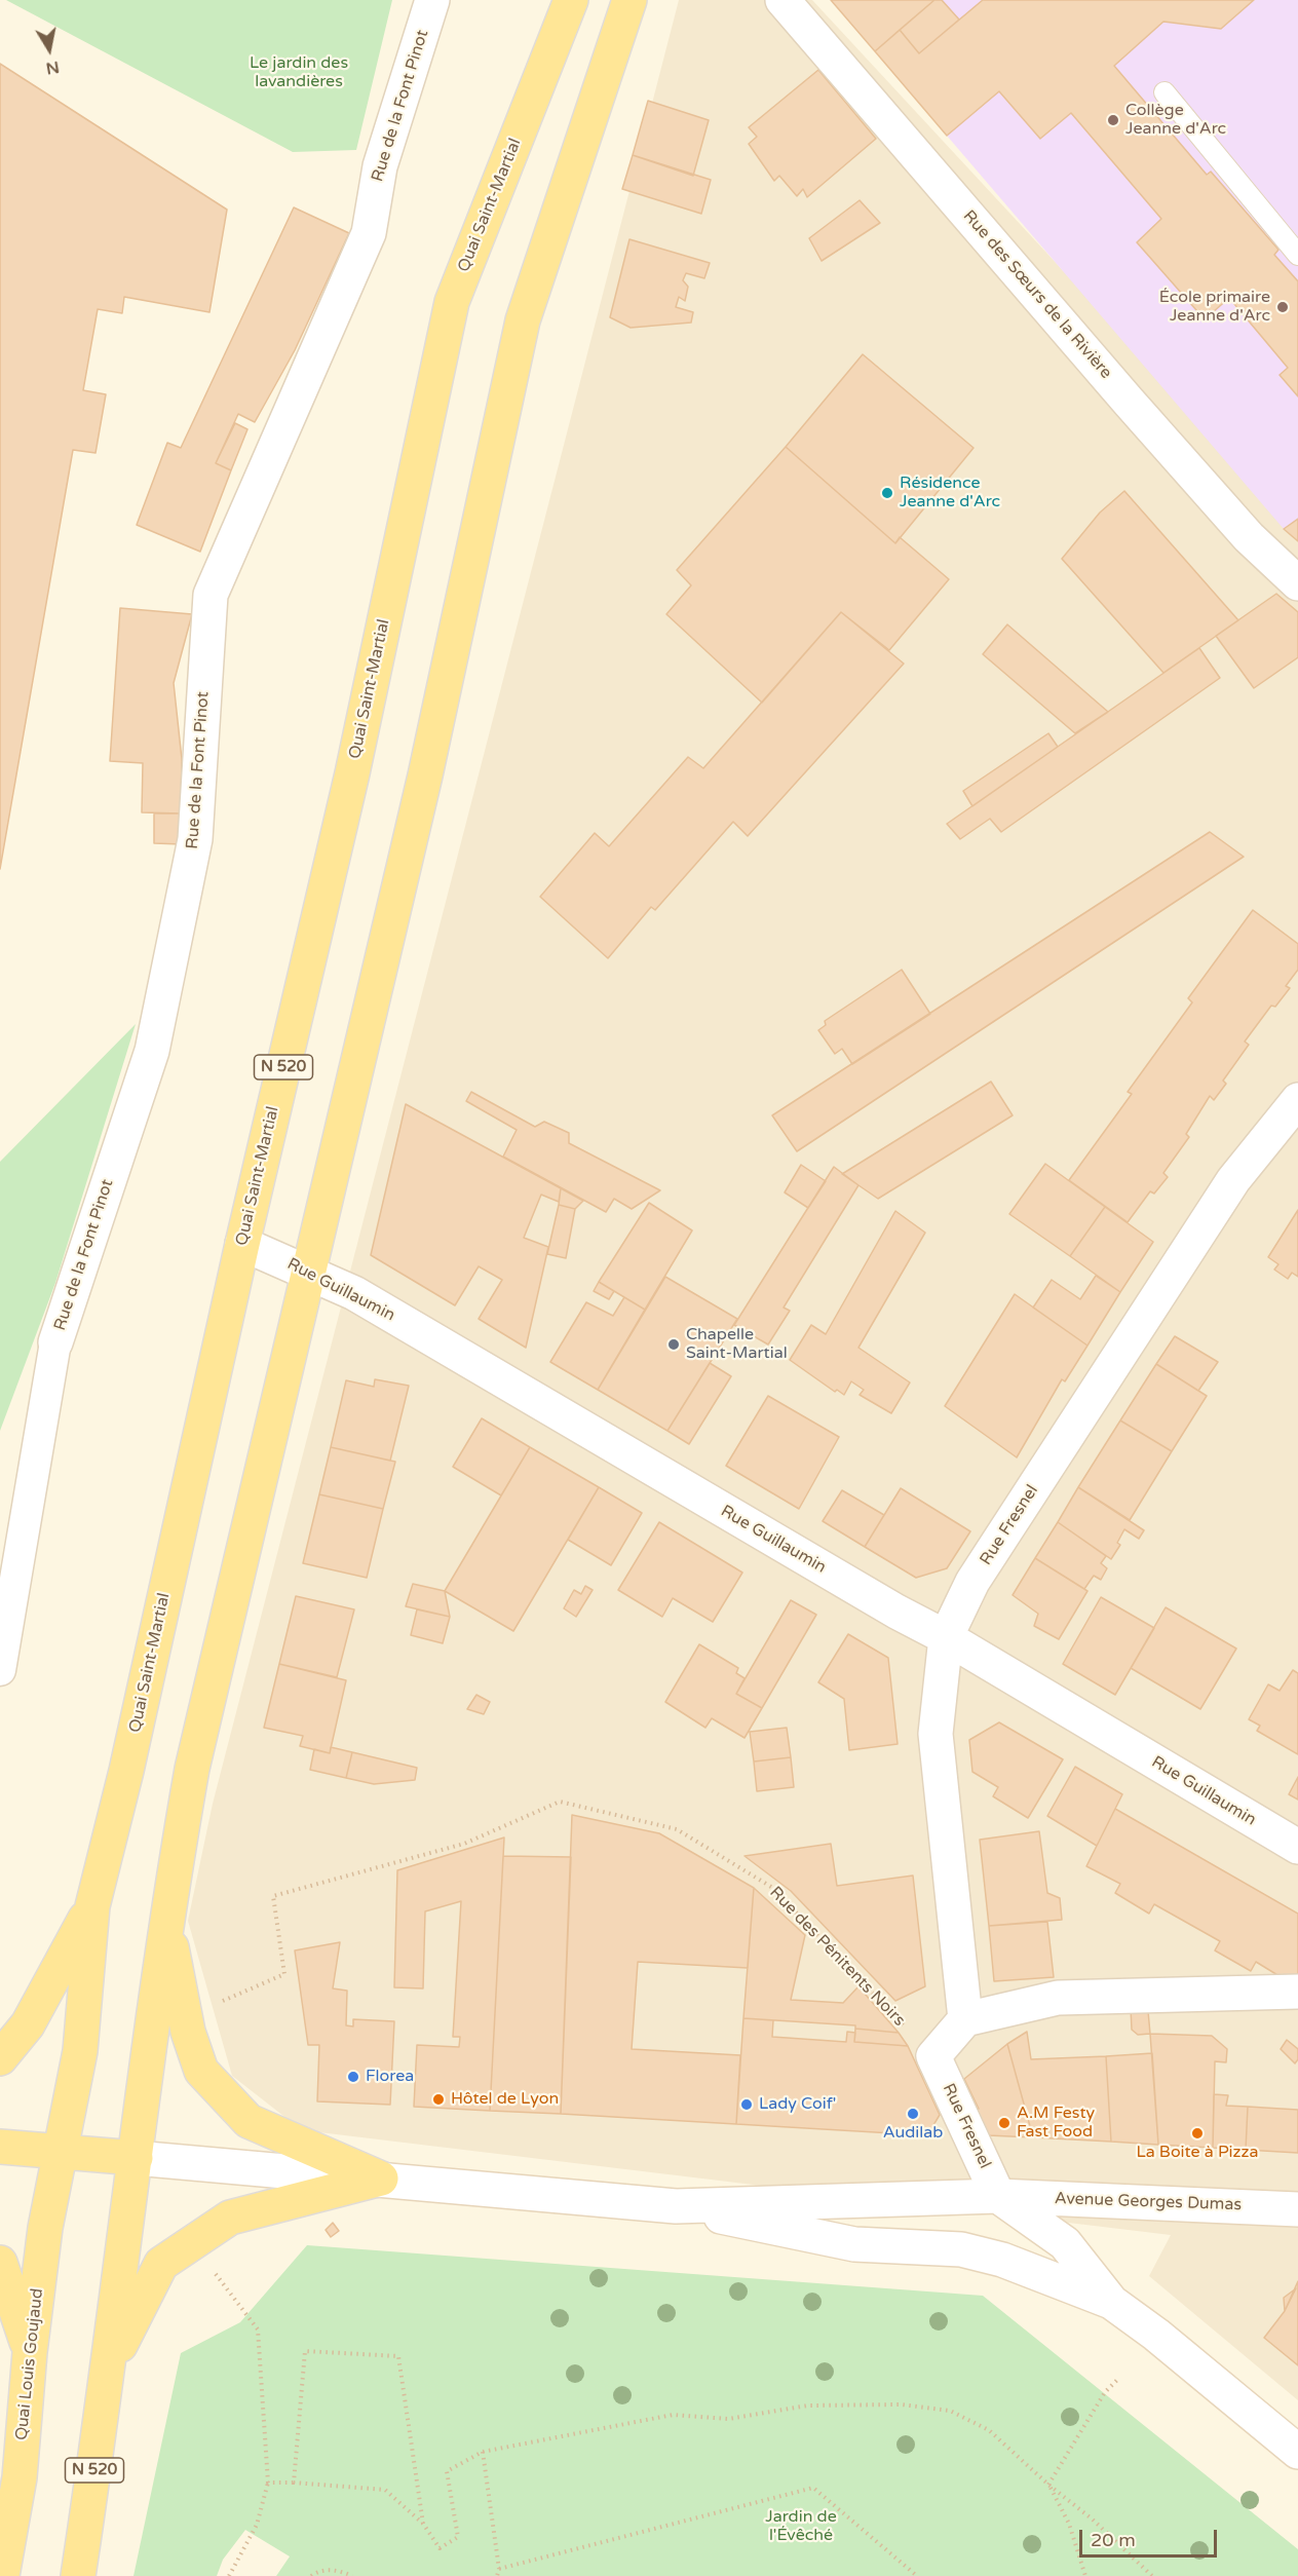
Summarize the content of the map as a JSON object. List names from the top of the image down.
{
  "streets": {
    "main road": ["Quai Saint-Martial", "N 520", "Quai Louis Goujaud"],
    "street": [
      "Rue de la Font Pinot",
      "Rue des Sœurs de la Rivière",
      "Rue Guillaumin",
      "Rue Fresnel",
      "Avenue Georges Dumas"
    ],
    "path": ["Rue des Pénitents Noirs"]
  },
  "crossings": [
    ["Quai Saint-Martial", "Rue Guillaumin"],
    ["Quai Saint-Martial", "Quai Louis Goujaud"],
    ["N 520", "Rue Guillaumin"],
    ["Rue Guillaumin", "Rue Fresnel"],
    ["Rue Fresnel", "Rue des Pénitents Noirs"],
    ["Rue Fresnel", "Avenue Georges Dumas"]
  ],
  "parks": ["Le jardin des lavandières", "Jardin de l'Évêché"],
  "places": [
    "Collège Jeanne d'Arc",
    "École primaire Jeanne d'Arc",
    "Résidence Jeanne d'Arc",
    "Chapelle Saint-Martial",
    "Florea",
    "Hôtel de Lyon",
    "Lady Coif'",
    "Audilab",
    "A.M Festy Fast Food",
    "La Boite à Pizza"
  ],
  "scale_bar": "20 m",
  "north": "bottom"
}
